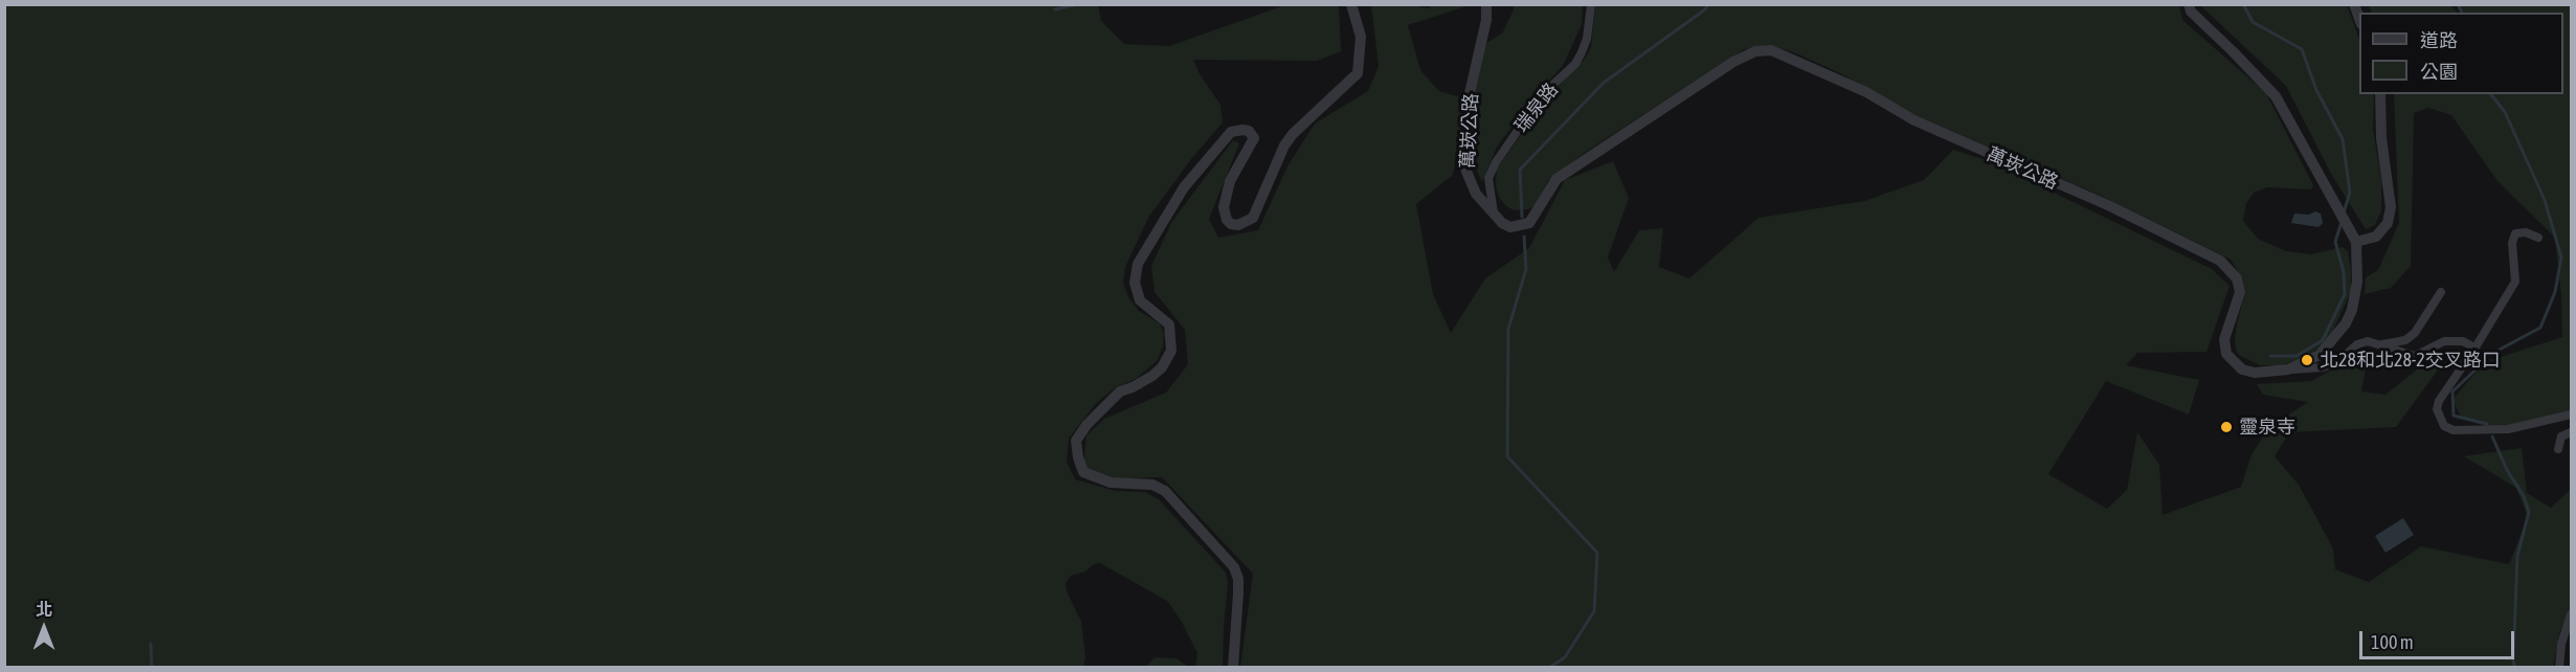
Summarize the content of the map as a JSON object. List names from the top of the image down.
{
  "streets": {
    "street": ["瑞泉路", "萬崁公路"]
  },
  "crossings": [
    ["瑞泉路", "萬崁公路"]
  ],
  "places": ["北28和北28-2交叉路口", "靈泉寺"],
  "legend": ["道路", "公園"],
  "scale_bar": "100 m",
  "north": "top"
}
